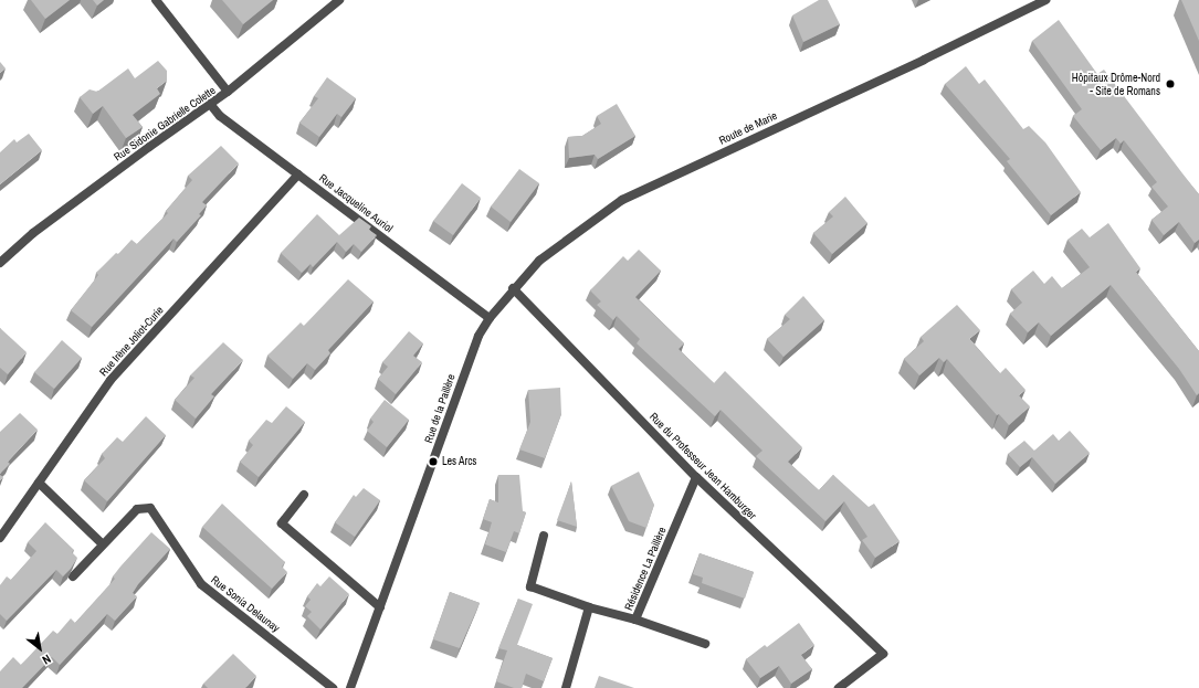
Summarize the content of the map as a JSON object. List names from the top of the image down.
{
  "streets": {
    "street": [
      "Rue Sidonie Gabrielle Colette",
      "Route de Marie",
      "Rue Jacqueline Auriol",
      "Rue Irène Joliot-Curie",
      "Rue de la Paillère",
      "Rue du Professeur Jean Hamburger",
      "Résidence La Paillère",
      "Rue Sonia Delaunay"
    ]
  },
  "crossings": [
    ["Rue Sidonie Gabrielle Colette", "Rue Jacqueline Auriol"],
    ["Route de Marie", "Rue Jacqueline Auriol"],
    ["Route de Marie", "Rue de la Paillère"],
    ["Route de Marie", "Rue du Professeur Jean Hamburger"],
    ["Rue Jacqueline Auriol", "Rue Irène Joliot-Curie"],
    ["Rue Jacqueline Auriol", "Rue de la Paillère"],
    ["Rue du Professeur Jean Hamburger", "Résidence La Paillère"]
  ],
  "places": ["Hôpitaux Drôme-Nord - Site de Romans", "Les Arcs"],
  "north": "bottom right"
}
